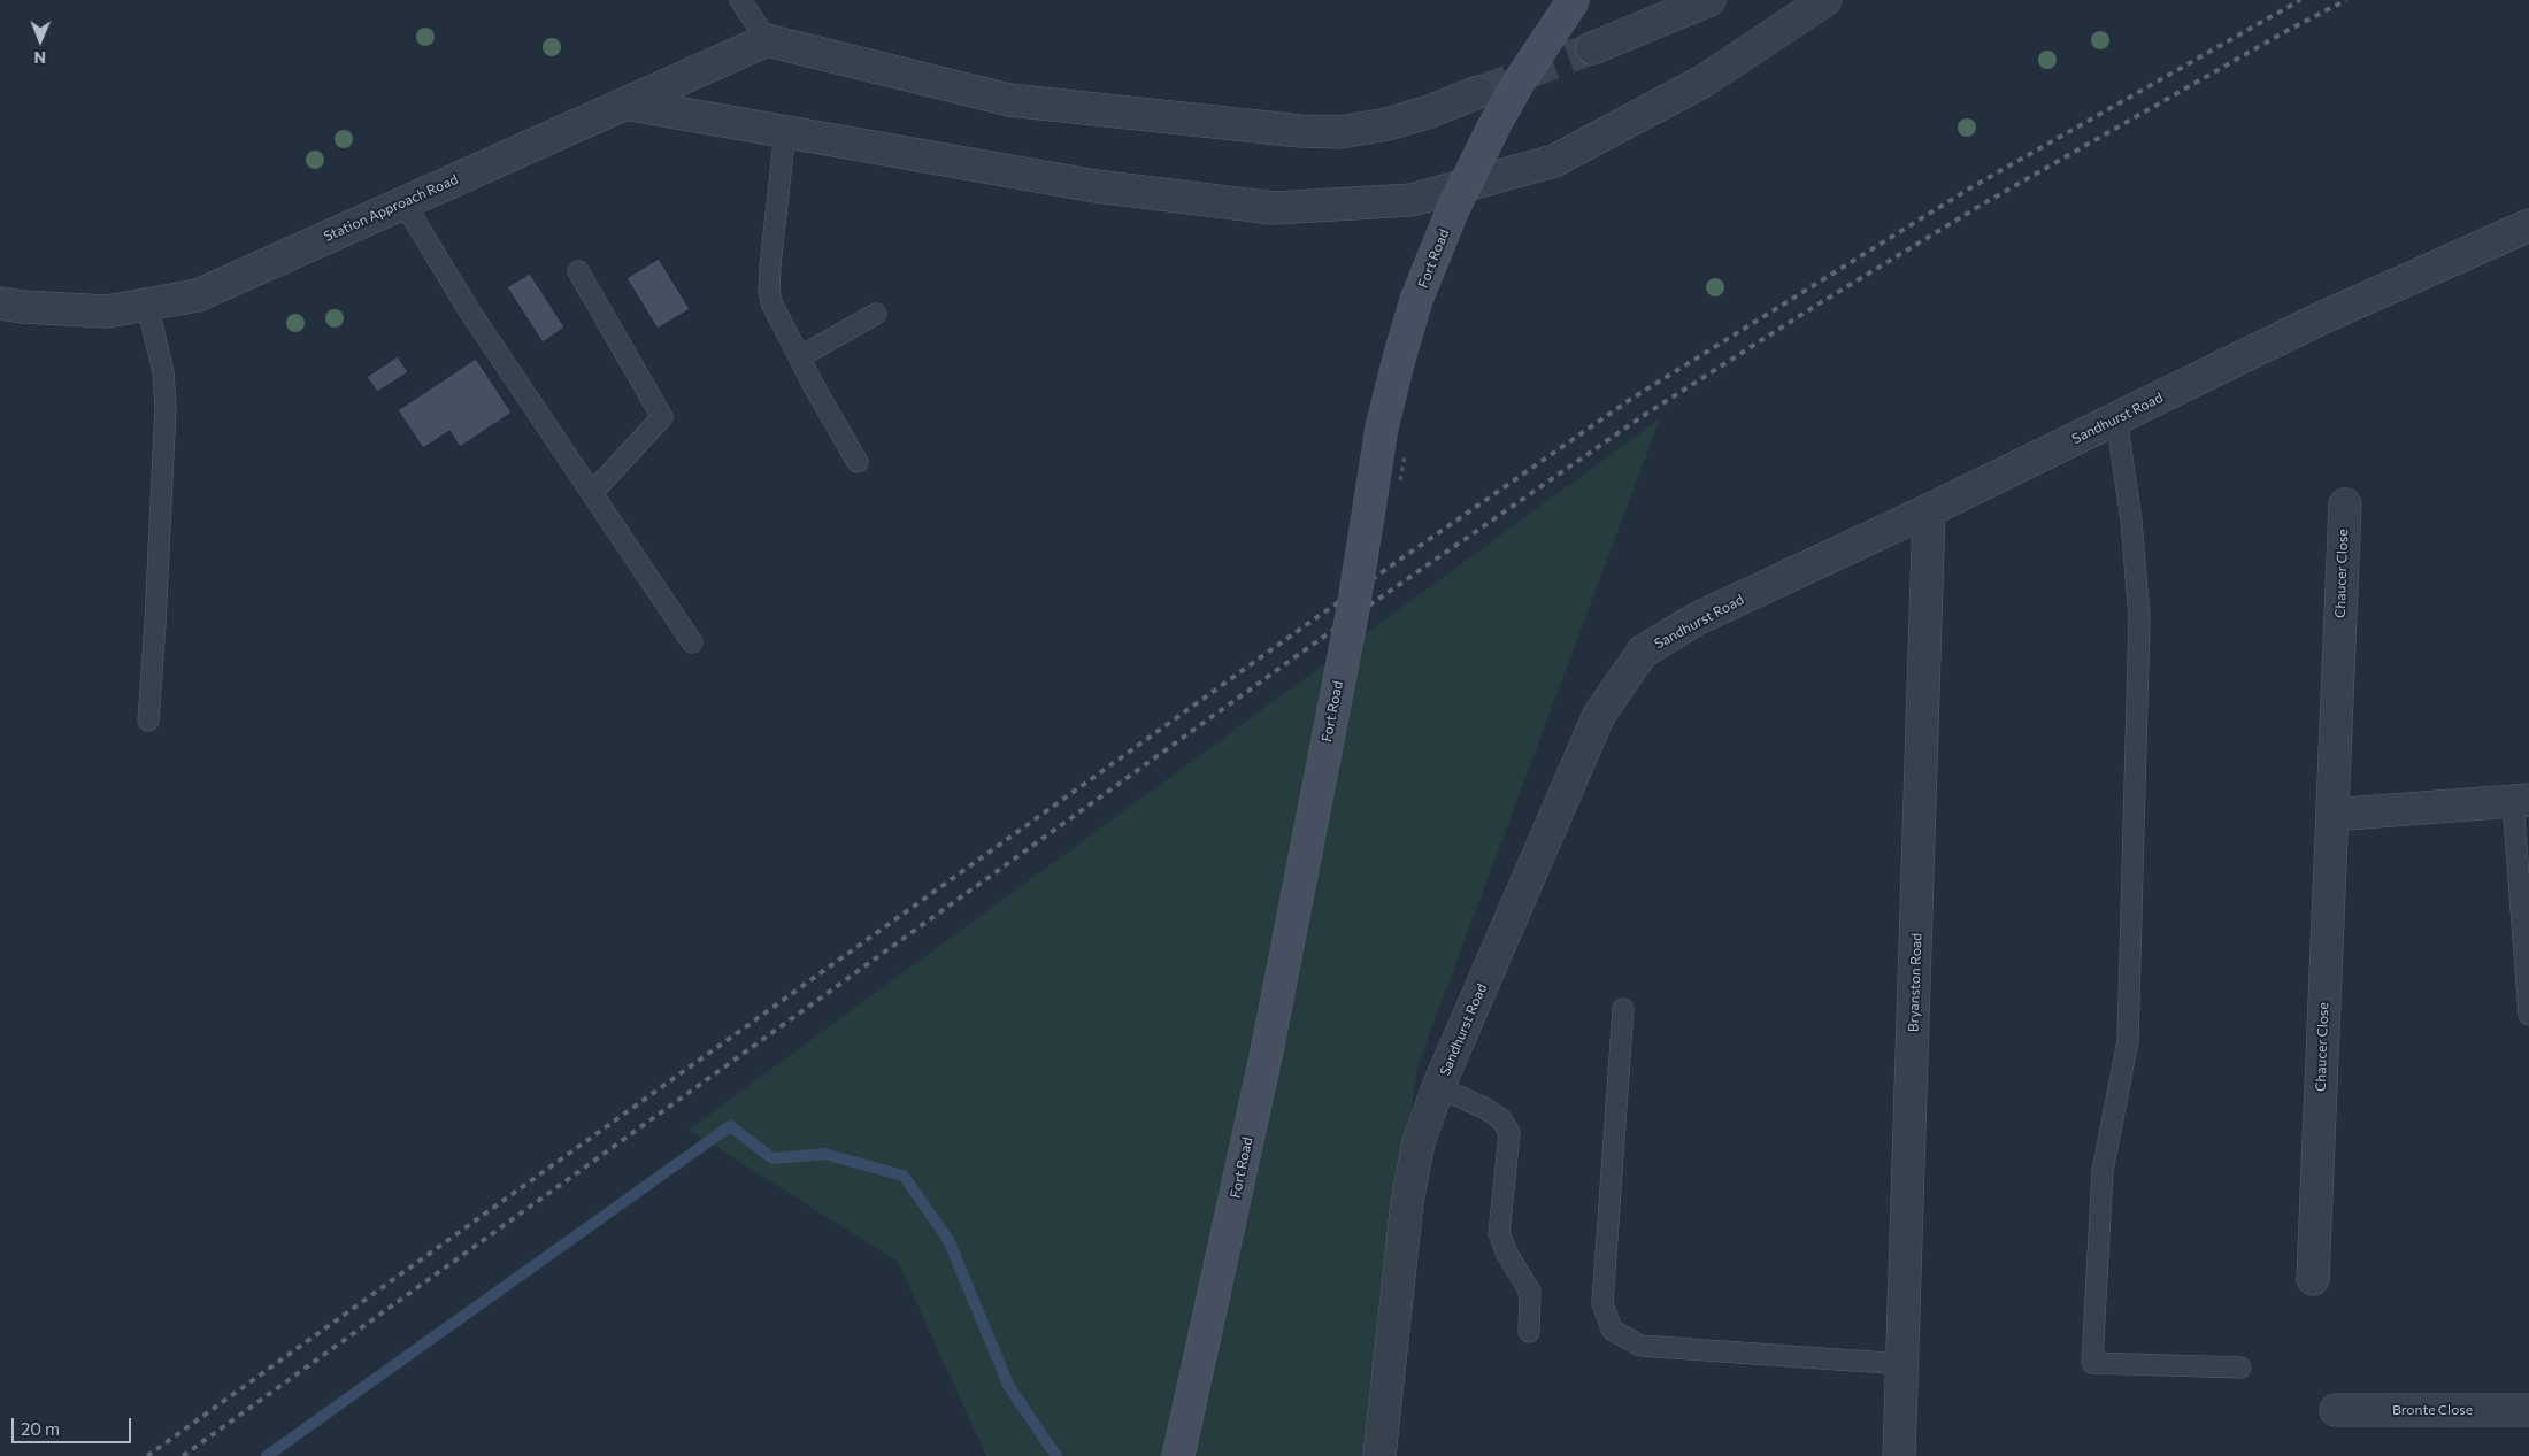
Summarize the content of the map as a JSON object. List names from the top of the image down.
{
  "streets": {
    "street": [
      "Station Approach Road",
      "Fort Road",
      "Sandhurst Road",
      "Chaucer Close",
      "Bryanston Road",
      "Bronte Close"
    ]
  },
  "crossings": [
    ["Sandhurst Road", "Bryanston Road"]
  ],
  "scale_bar": "20 m",
  "north": "bottom"
}
